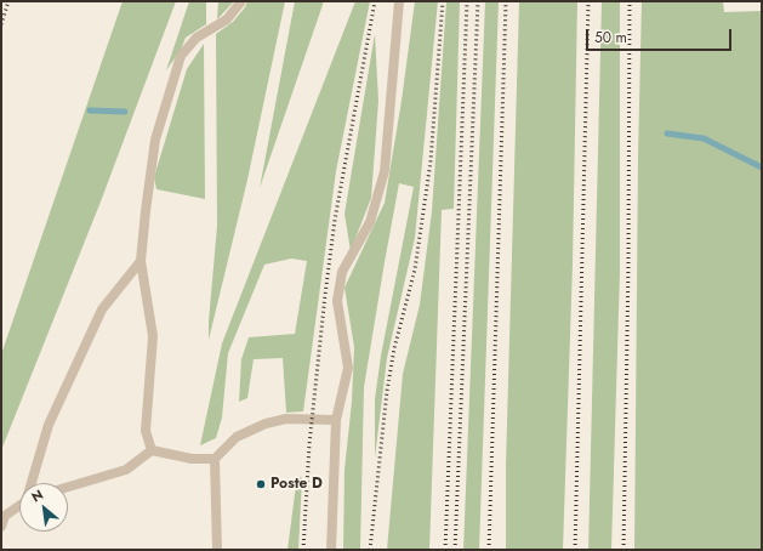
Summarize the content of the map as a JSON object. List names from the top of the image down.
{
  "places": ["Poste D"],
  "scale_bar": "50 m",
  "north": "top left"
}
